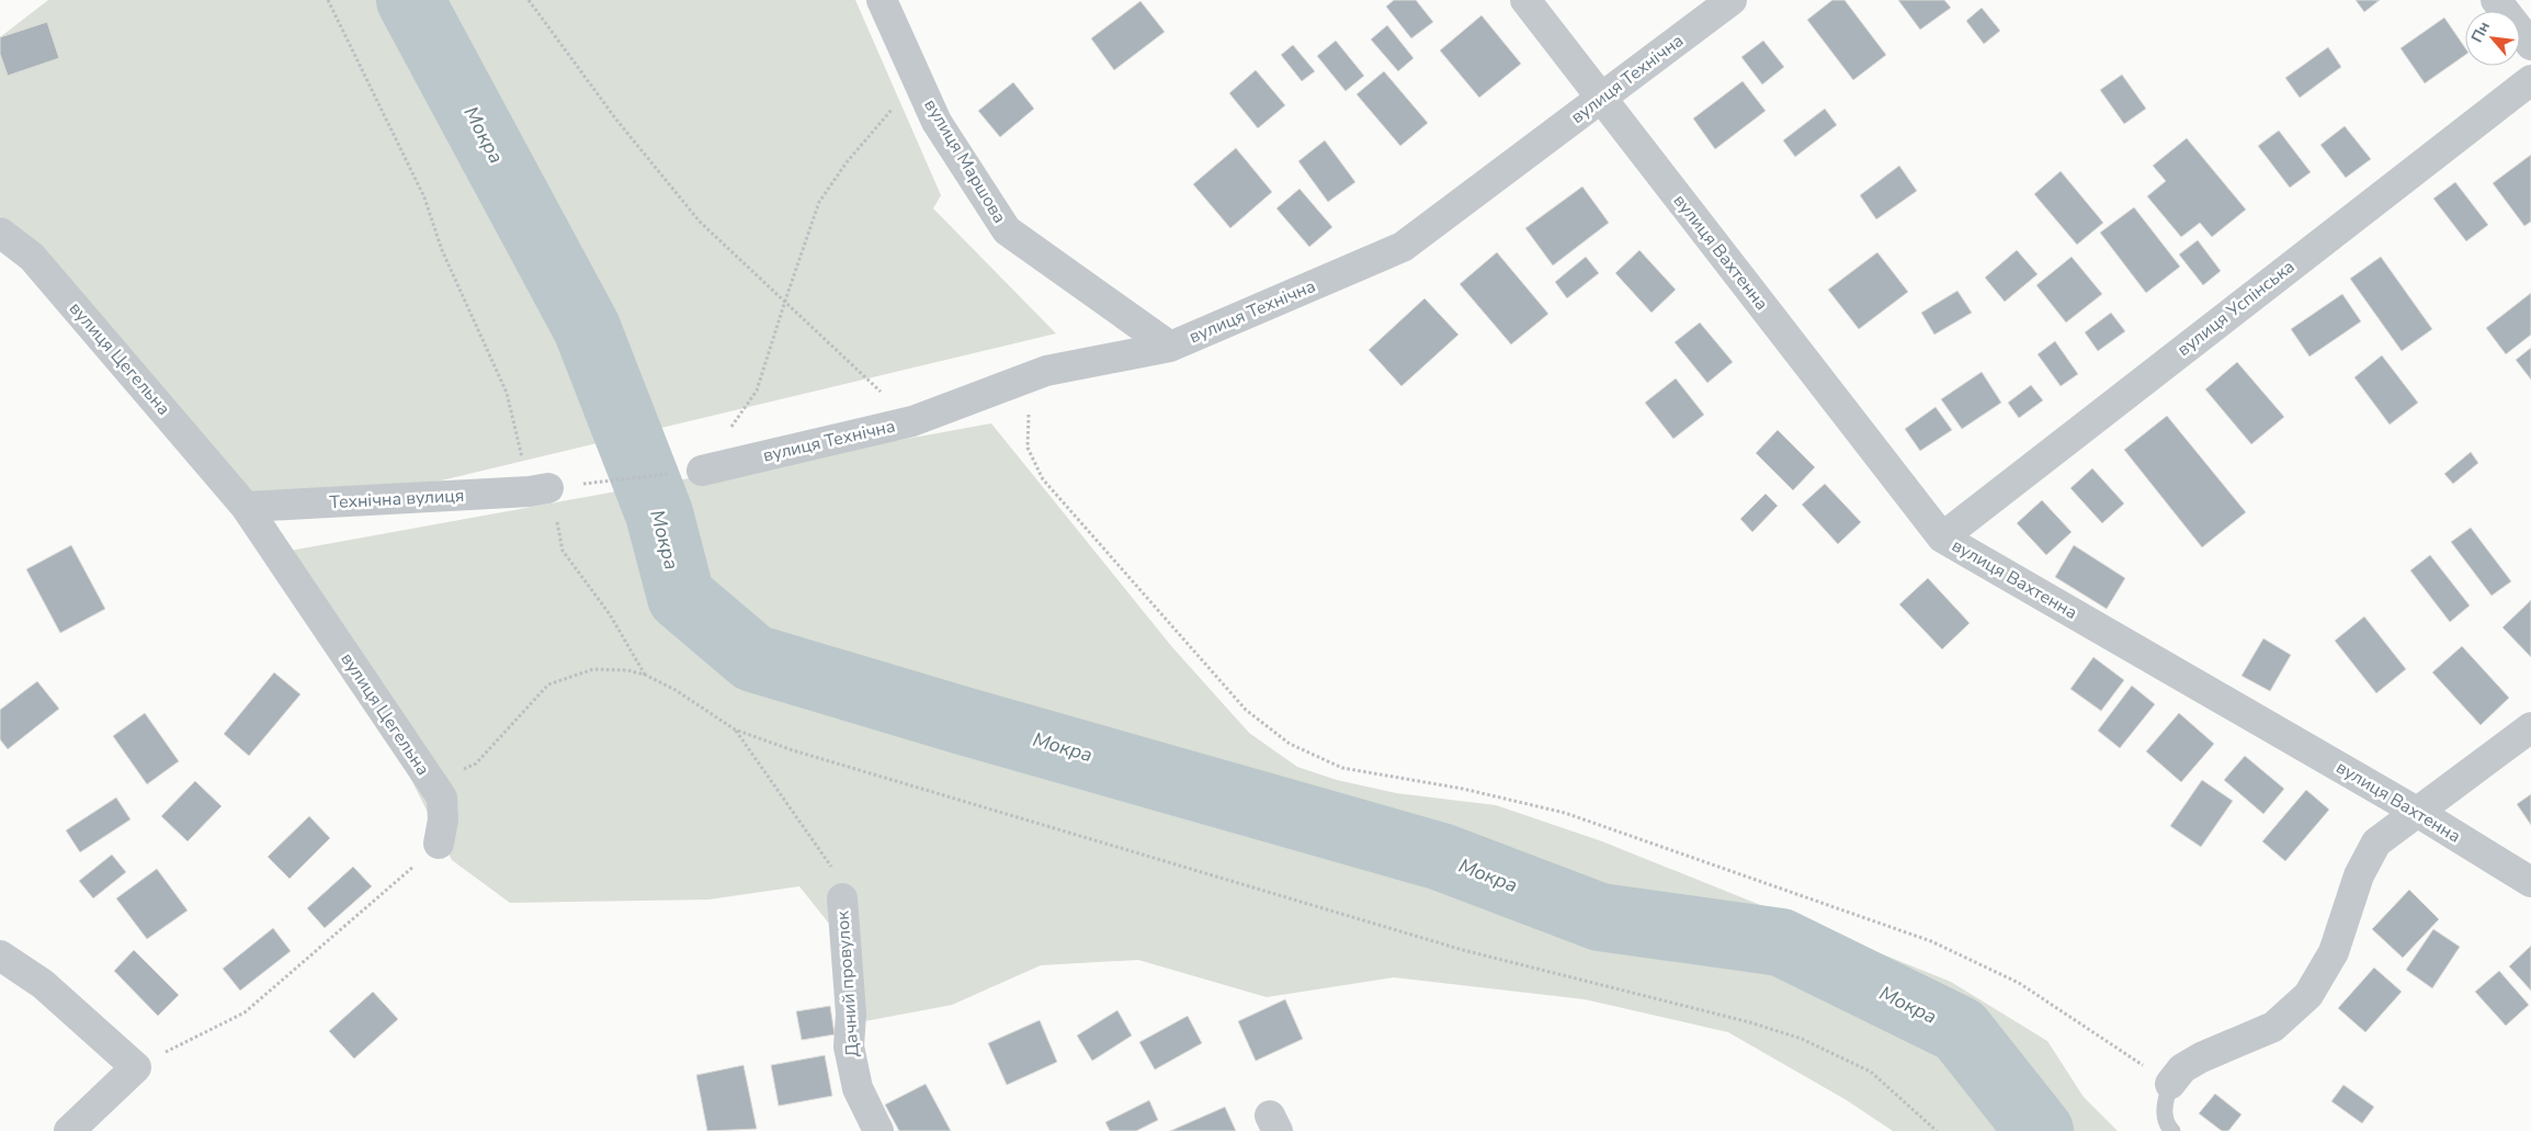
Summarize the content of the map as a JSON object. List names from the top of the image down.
{
  "streets": {
    "street": [
      "вулиця Технічна",
      "вулиця Маршова",
      "вулиця Вахтенна",
      "вулиця Успінська",
      "вулиця Цегельна",
      "Технічна вулиця",
      "Дачний провулок"
    ]
  },
  "crossings": [
    ["вулиця Технічна", "вулиця Маршова"],
    ["вулиця Технічна", "вулиця Вахтенна"],
    ["вулиця Вахтенна", "вулиця Успінська"],
    ["вулиця Цегельна", "Технічна вулиця"]
  ],
  "water": ["Мокра"],
  "north": "top left"
}
